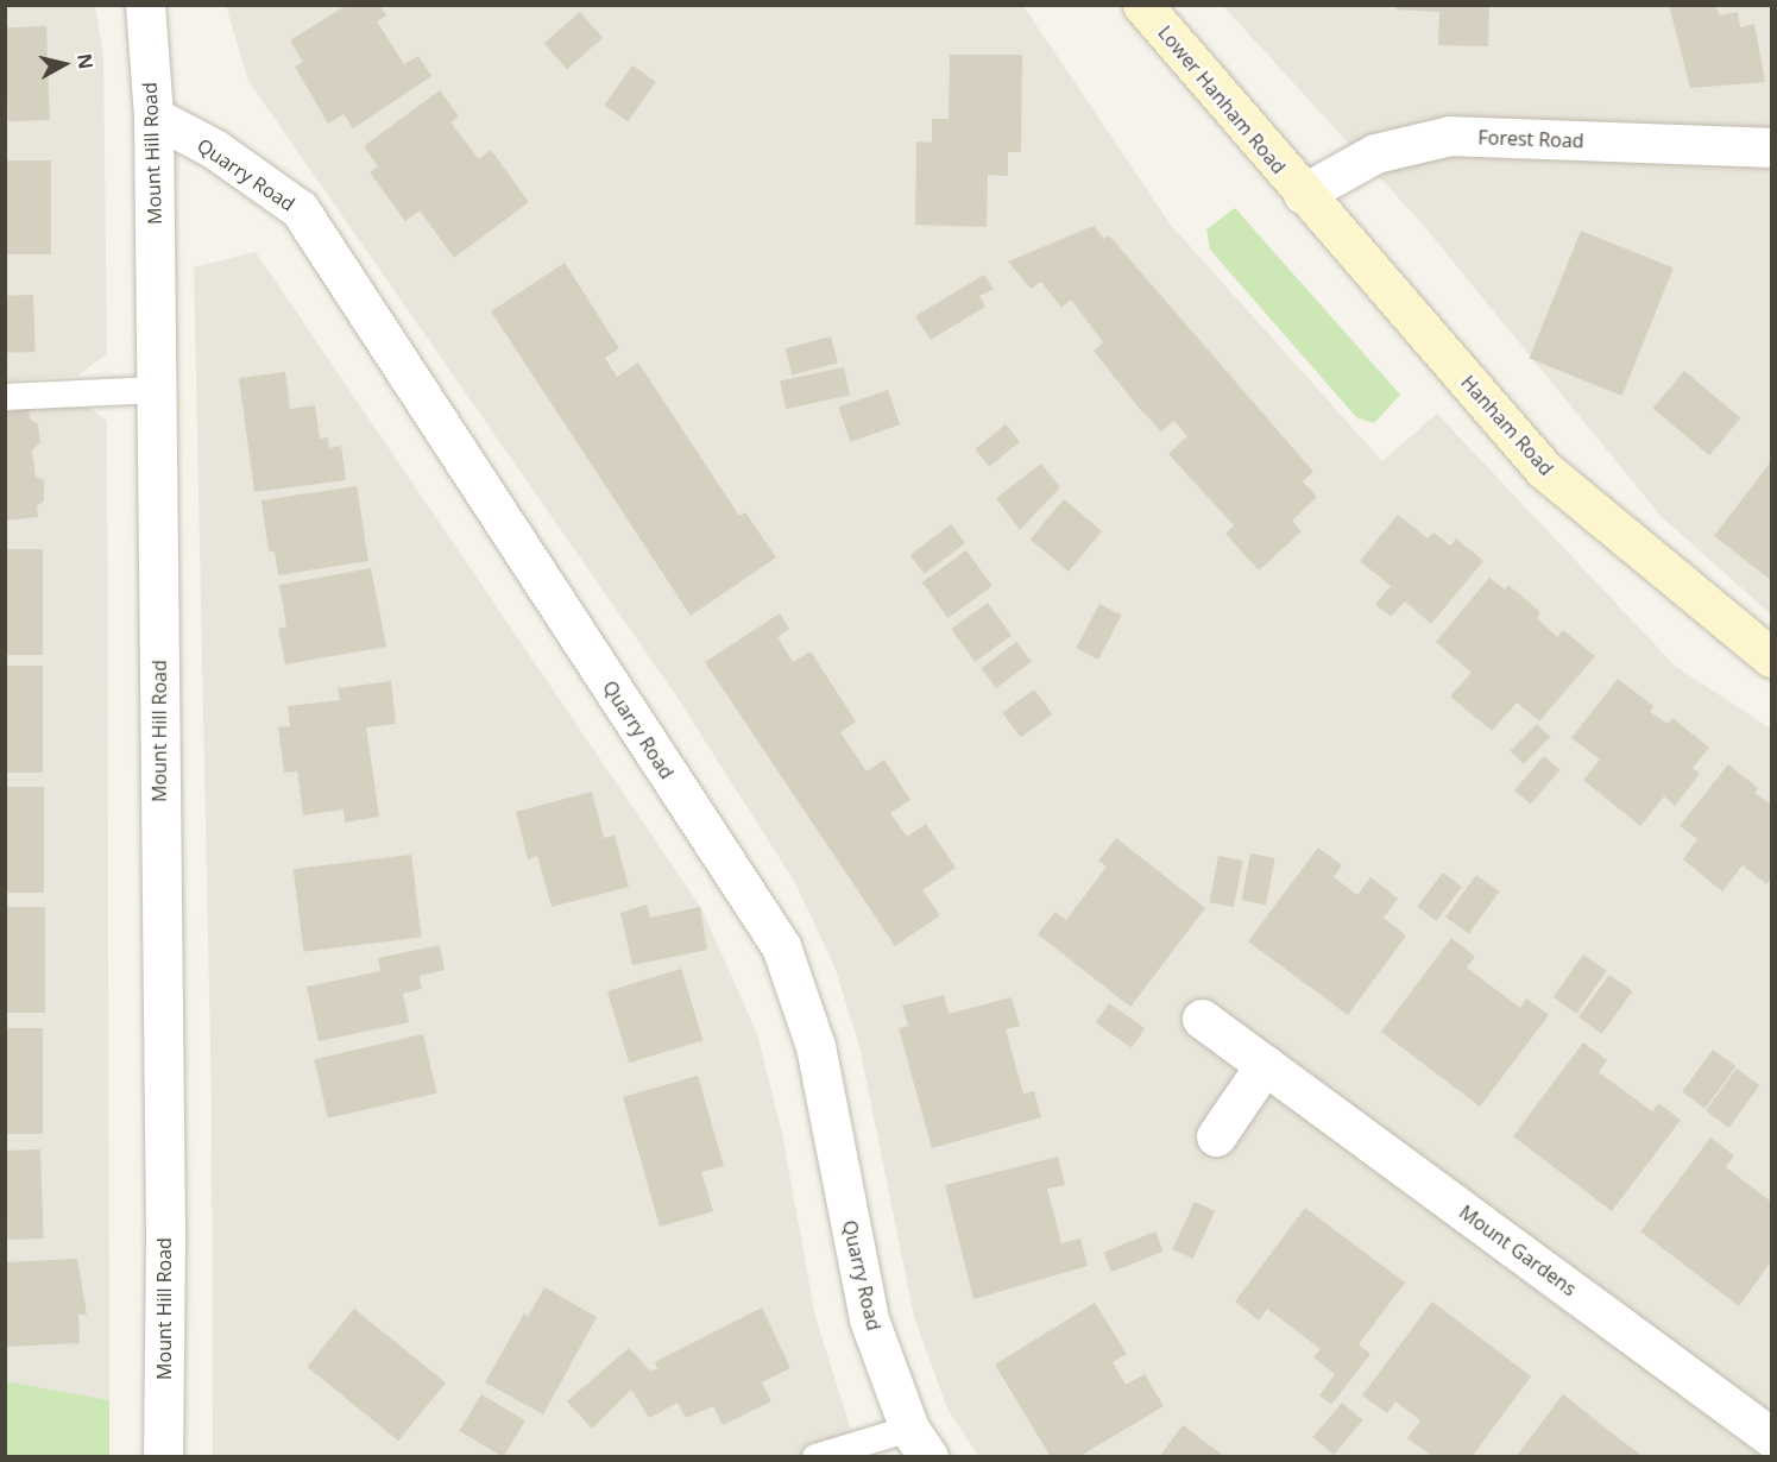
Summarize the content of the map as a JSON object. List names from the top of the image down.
{
  "streets": {
    "main road": ["Lower Hanham Road", "Hanham Road"],
    "street": [
      "Forest Road",
      "Mount Hill Road",
      "Quarry Road",
      "Mount Gardens"
    ]
  },
  "crossings": [
    ["Lower Hanham Road", "Forest Road"],
    ["Lower Hanham Road", "Hanham Road"],
    ["Forest Road", "Hanham Road"],
    ["Mount Hill Road", "Quarry Road"]
  ],
  "north": "right"
}
